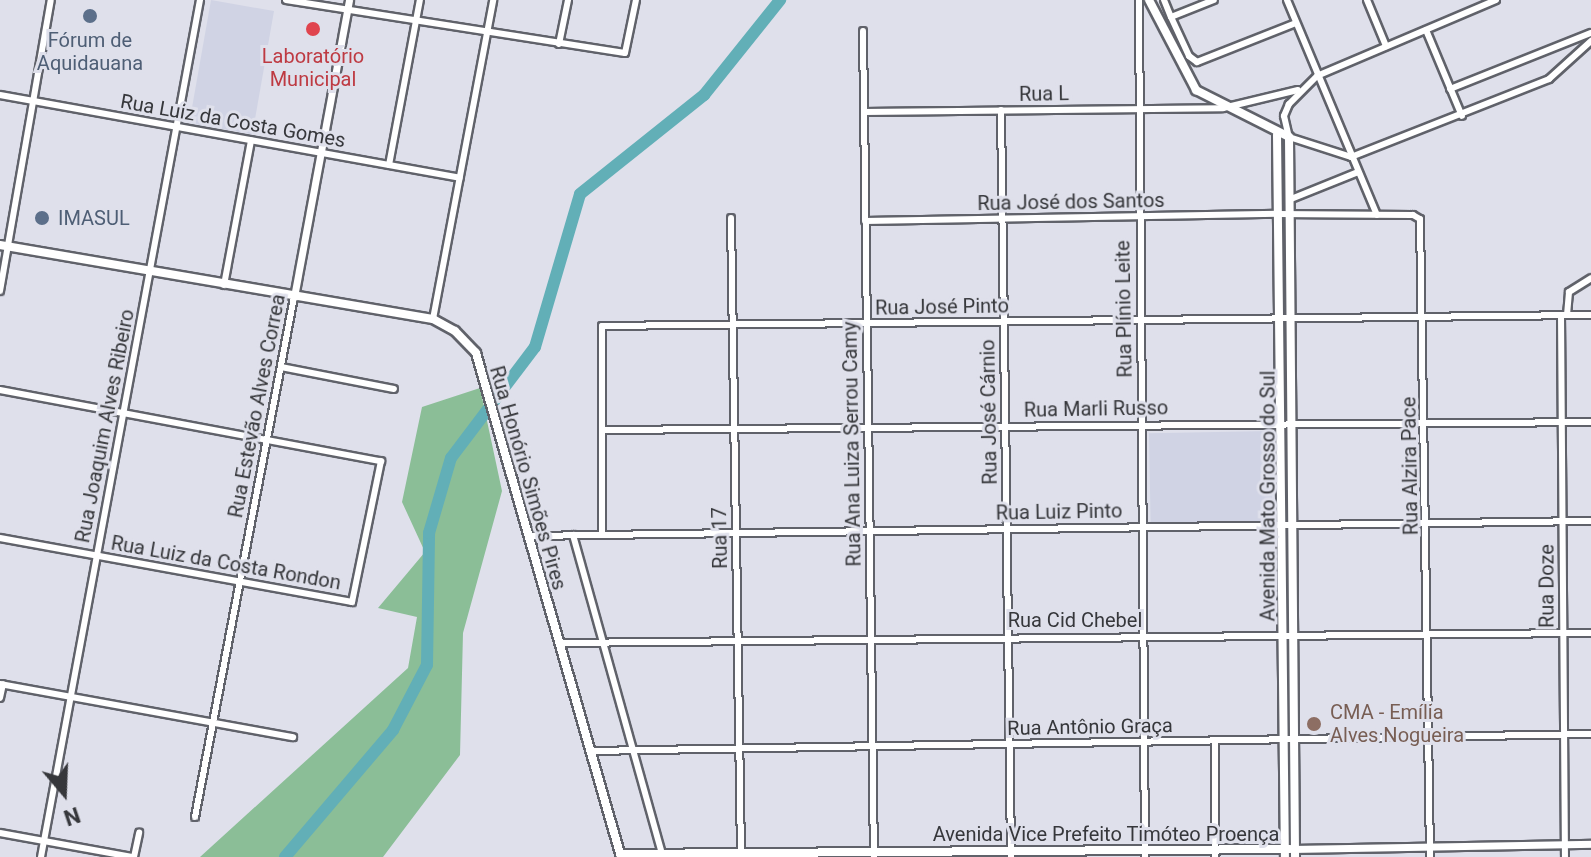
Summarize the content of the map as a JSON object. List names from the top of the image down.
{
  "streets": {
    "main road": ["Rua Honório Simões Pires", "Avenida Mato Grosso do Sul", "Avenida Vice Prefeito Timóteo Proença"],
    "street": [
      "Rua L",
      "Rua Luiz da Costa Gomes",
      "Rua José dos Santos",
      "Rua José Pinto",
      "Rua Plínio Leite",
      "Rua Estevão Alves Correa",
      "Rua Marli Russo",
      "Rua José Cárnio",
      "Rua Joaquim Alves Ribeiro",
      "Rua Ana Luiza Serrou Camy",
      "Rua Alzira Pace",
      "Rua Luiz Pinto",
      "Rua 17",
      "Rua Luiz da Costa Rondon",
      "Rua Doze",
      "Rua Cid Chebel",
      "Rua Antônio Graça"
    ]
  },
  "crossings": [
    ["Rua L", "Rua Plínio Leite"],
    ["Rua L", "Rua José Cárnio"],
    ["Rua L", "Rua Ana Luiza Serrou Camy"],
    ["Rua Luiz da Costa Gomes", "Rua Estevão Alves Correa"],
    ["Rua Luiz da Costa Gomes", "Rua Joaquim Alves Ribeiro"],
    ["Rua José dos Santos", "Rua Plínio Leite"],
    ["Rua José dos Santos", "Rua José Cárnio"],
    ["Rua José dos Santos", "Rua Ana Luiza Serrou Camy"],
    ["Rua José dos Santos", "Rua Alzira Pace"],
    ["Rua José dos Santos", "Avenida Mato Grosso do Sul"],
    ["Rua José Pinto", "Rua Plínio Leite"],
    ["Rua José Pinto", "Rua Marli Russo"],
    ["Rua José Pinto", "Rua José Cárnio"],
    ["Rua José Pinto", "Rua Ana Luiza Serrou Camy"],
    ["Rua José Pinto", "Rua Alzira Pace"],
    ["Rua José Pinto", "Avenida Mato Grosso do Sul"],
    ["Rua José Pinto", "Rua 17"],
    ["Rua José Pinto", "Rua Doze"],
    ["Rua Plínio Leite", "Rua Marli Russo"],
    ["Rua Plínio Leite", "Rua Luiz Pinto"],
    ["Rua Plínio Leite", "Rua Cid Chebel"],
    ["Rua Plínio Leite", "Rua Antônio Graça"],
    ["Rua Plínio Leite", "Avenida Vice Prefeito Timóteo Proença"],
    ["Rua Estevão Alves Correa", "Rua Honório Simões Pires"],
    ["Rua Estevão Alves Correa", "Rua Luiz da Costa Rondon"],
    ["Rua Marli Russo", "Rua José Cárnio"],
    ["Rua Marli Russo", "Rua Ana Luiza Serrou Camy"],
    ["Rua Marli Russo", "Rua Alzira Pace"],
    ["Rua Marli Russo", "Avenida Mato Grosso do Sul"],
    ["Rua Marli Russo", "Rua 17"],
    ["Rua Marli Russo", "Rua Doze"],
    ["Rua José Cárnio", "Rua Luiz Pinto"],
    ["Rua José Cárnio", "Rua Cid Chebel"],
    ["Rua José Cárnio", "Rua Antônio Graça"],
    ["Rua José Cárnio", "Avenida Vice Prefeito Timóteo Proença"],
    ["Rua Joaquim Alves Ribeiro", "Rua Honório Simões Pires"],
    ["Rua Joaquim Alves Ribeiro", "Rua Luiz da Costa Rondon"],
    ["Rua Ana Luiza Serrou Camy", "Rua Luiz Pinto"],
    ["Rua Ana Luiza Serrou Camy", "Rua Cid Chebel"],
    ["Rua Ana Luiza Serrou Camy", "Rua Antônio Graça"],
    ["Rua Ana Luiza Serrou Camy", "Avenida Vice Prefeito Timóteo Proença"],
    ["Rua Alzira Pace", "Avenida Mato Grosso do Sul"],
    ["Rua Alzira Pace", "Rua Luiz Pinto"],
    ["Rua Alzira Pace", "Rua Cid Chebel"],
    ["Rua Alzira Pace", "Rua Antônio Graça"],
    ["Rua Alzira Pace", "Avenida Vice Prefeito Timóteo Proença"],
    ["Rua Honório Simões Pires", "Rua Luiz Pinto"],
    ["Rua Honório Simões Pires", "Rua Cid Chebel"],
    ["Rua Honório Simões Pires", "Rua Antônio Graça"],
    ["Rua Honório Simões Pires", "Avenida Vice Prefeito Timóteo Proença"],
    ["Avenida Mato Grosso do Sul", "Rua Luiz Pinto"],
    ["Avenida Mato Grosso do Sul", "Rua Cid Chebel"],
    ["Avenida Mato Grosso do Sul", "Rua Antônio Graça"],
    ["Avenida Mato Grosso do Sul", "Avenida Vice Prefeito Timóteo Proença"],
    ["Rua Luiz Pinto", "Rua 17"],
    ["Rua Luiz Pinto", "Rua Doze"],
    ["Rua 17", "Rua Cid Chebel"],
    ["Rua 17", "Rua Antônio Graça"],
    ["Rua 17", "Avenida Vice Prefeito Timóteo Proença"],
    ["Rua Doze", "Rua Cid Chebel"],
    ["Rua Doze", "Rua Antônio Graça"],
    ["Rua Doze", "Avenida Vice Prefeito Timóteo Proença"]
  ],
  "places": [
    "Fórum de Aquidauana",
    "Laboratório Municipal",
    "IMASUL",
    "CMA - Emília Alves Nogueira"
  ],
  "north": "bottom"
}
